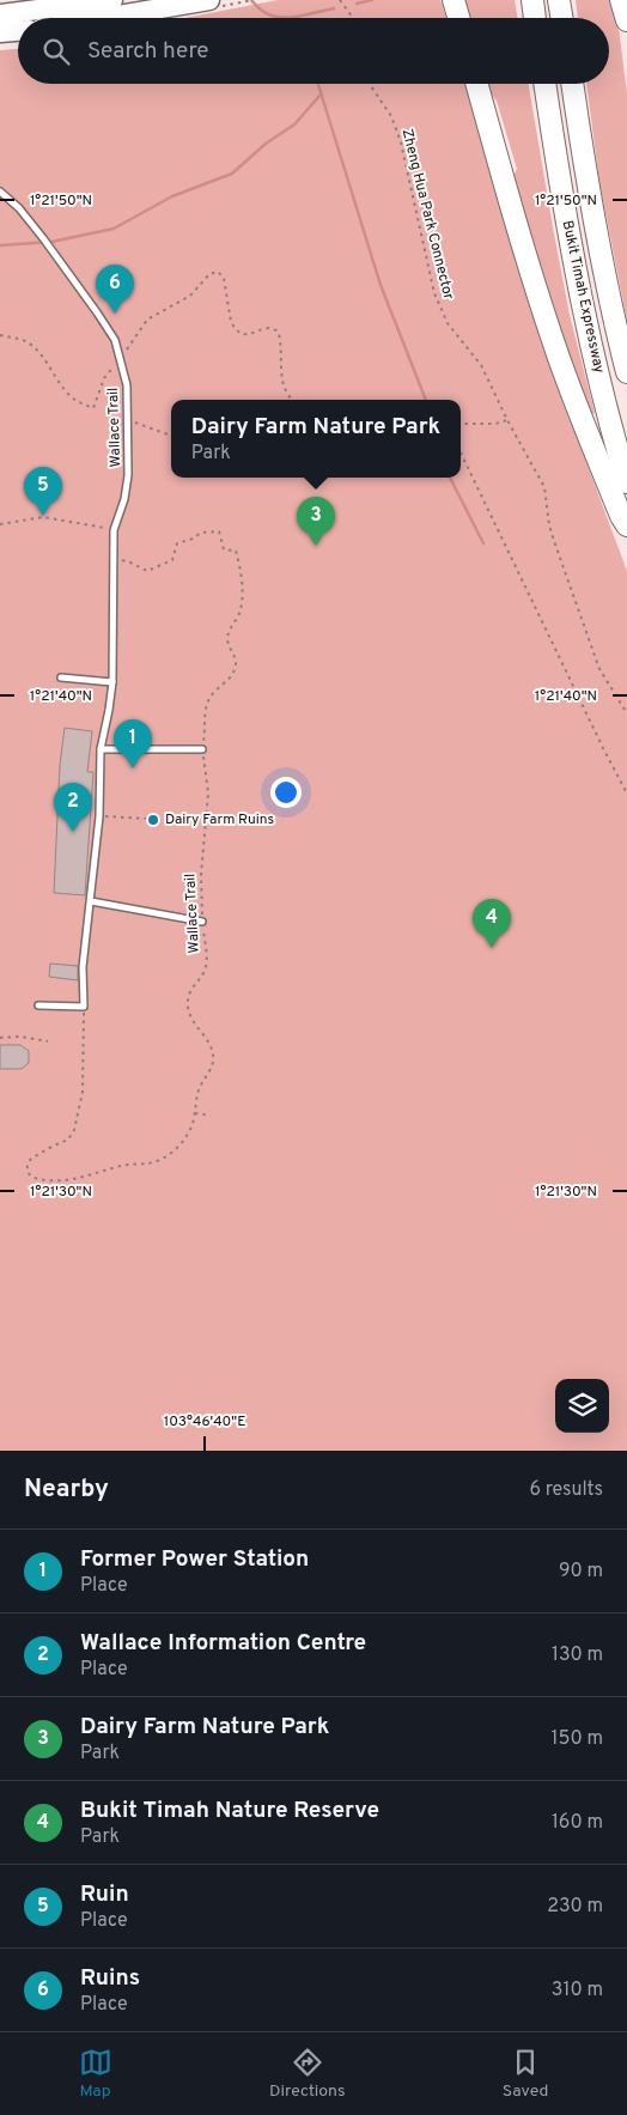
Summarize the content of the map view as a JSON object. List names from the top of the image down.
{
  "streets": {
    "highway": ["Bukit Timah Expressway"],
    "lane": ["Wallace Trail"],
    "path": ["Zheng Hua Park Connector"]
  },
  "places": ["Dairy Farm Ruins"],
  "page": {
    "search": "Search here",
    "pins": [
      "6",
      "5",
      "3",
      "1",
      "2",
      "4"
    ],
    "popup": ["Dairy Farm Nature Park", "Park"],
    "heading": ["Nearby", "6 results"],
    "list": [
      {
        "mark": "1",
        "name": "Former Power Station",
        "note": "Place",
        "value": "90 m"
      },
      {
        "mark": "2",
        "name": "Wallace Information Centre",
        "note": "Place",
        "value": "130 m"
      },
      {
        "mark": "3",
        "name": "Dairy Farm Nature Park",
        "note": "Park",
        "value": "150 m"
      },
      {
        "mark": "4",
        "name": "Bukit Timah Nature Reserve",
        "note": "Park",
        "value": "160 m"
      },
      {
        "mark": "5",
        "name": "Ruin",
        "note": "Place",
        "value": "230 m"
      },
      {
        "mark": "6",
        "name": "Ruins",
        "note": "Place",
        "value": "310 m"
      }
    ],
    "nav": ["Map", "Directions", "Saved"]
  },
  "coordinates": [
    "1°21'50\"N",
    "1°21'40\"N",
    "1°21'30\"N",
    "103°46'40\"E"
  ]
}
